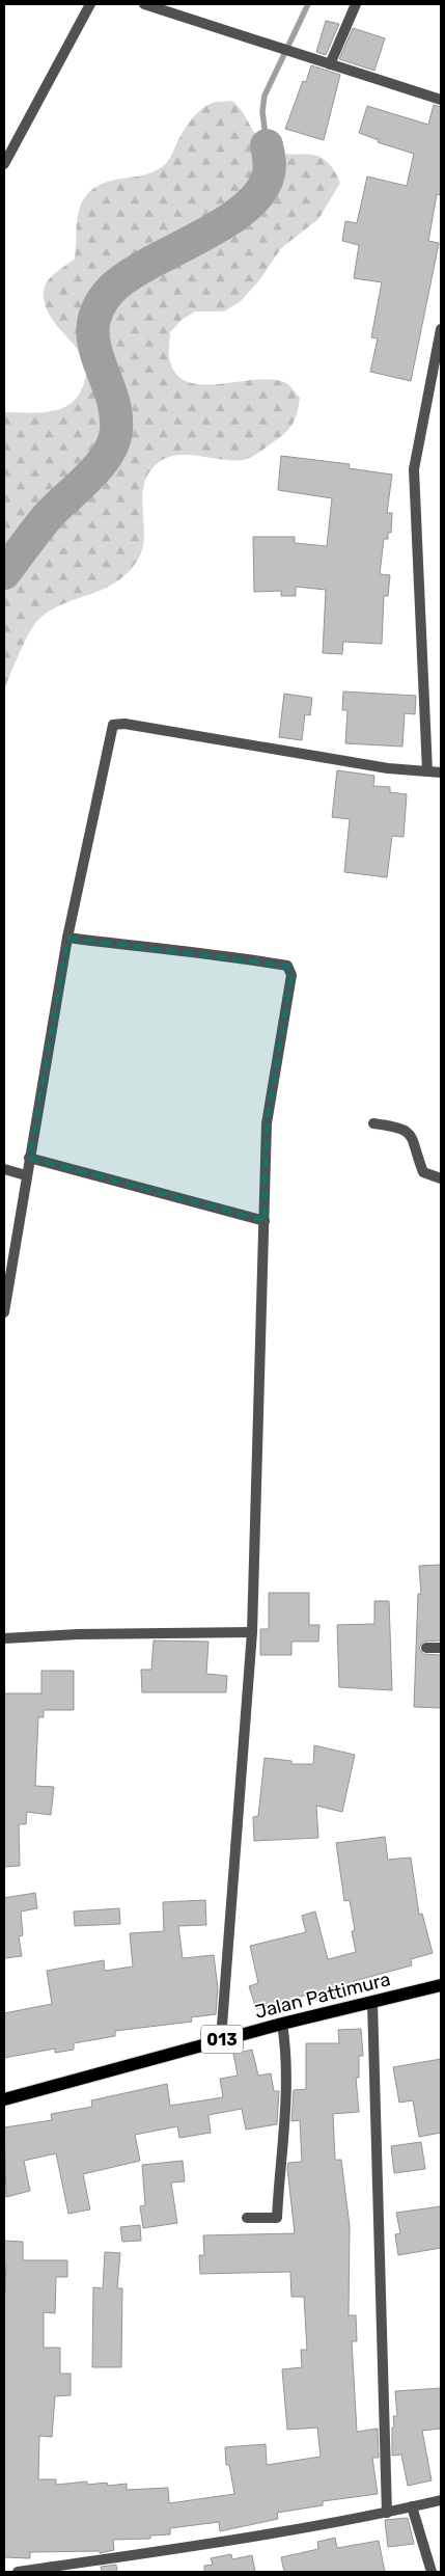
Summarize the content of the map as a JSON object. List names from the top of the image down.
{
  "streets": {
    "main road": ["Jalan Pattimura", "013"]
  }
}
